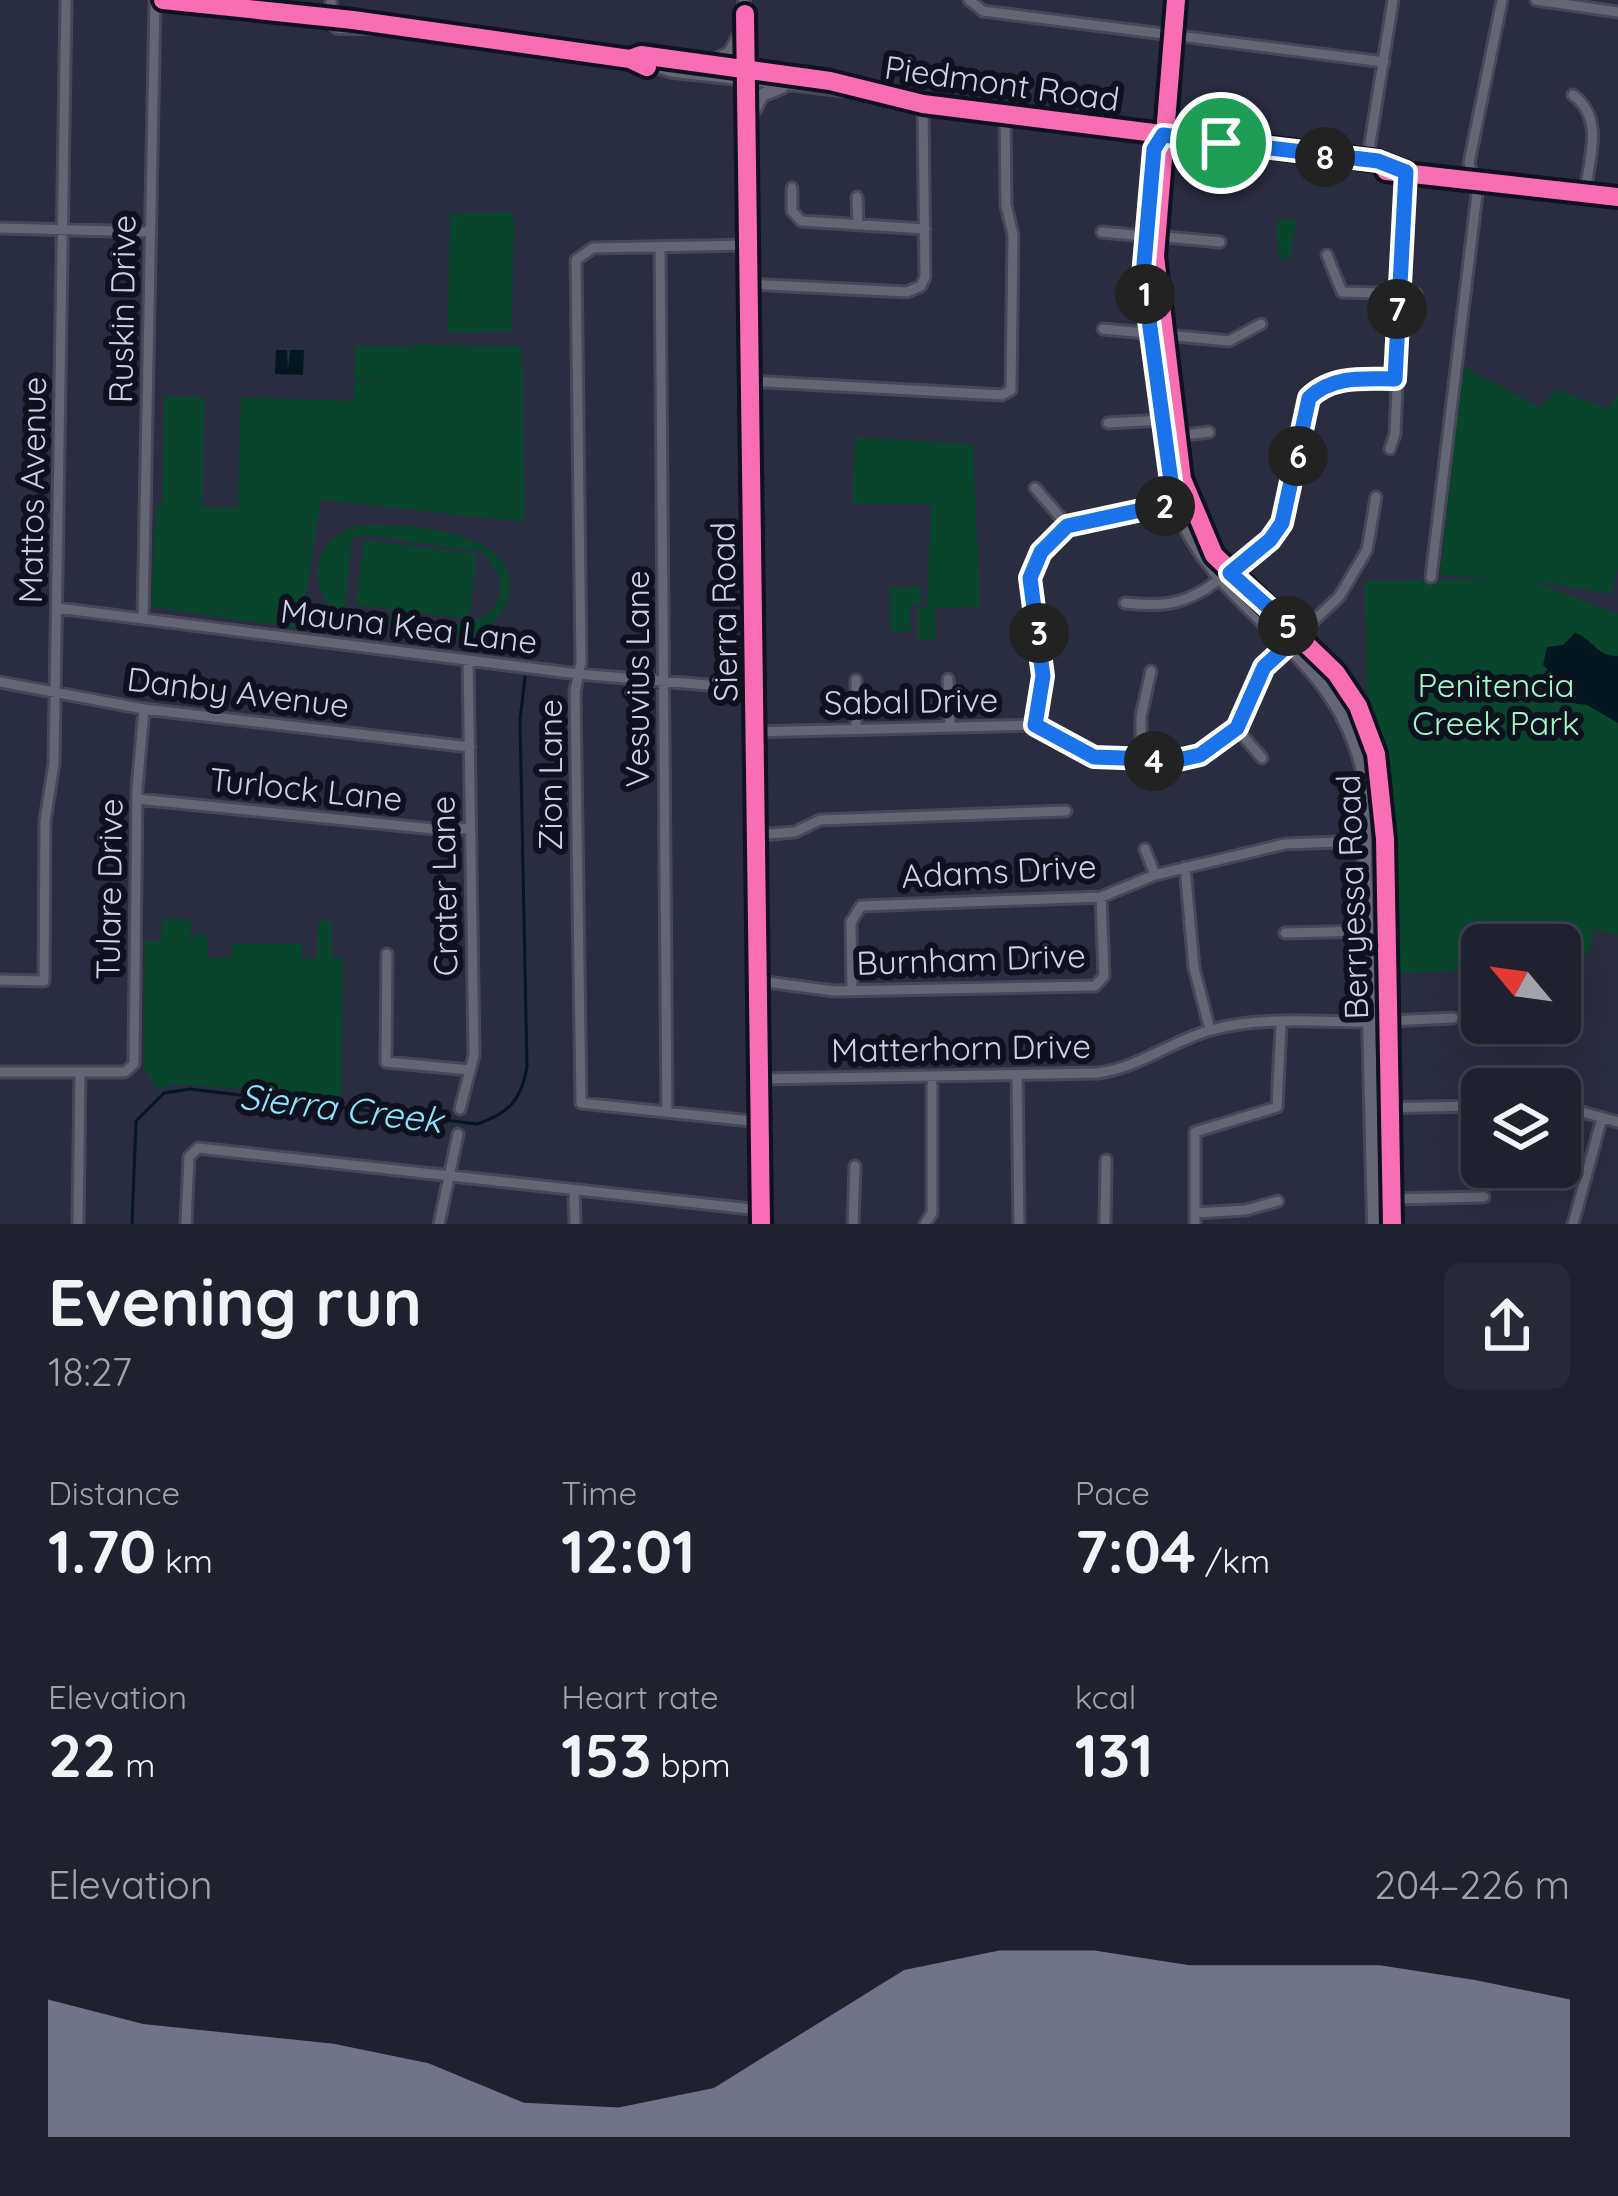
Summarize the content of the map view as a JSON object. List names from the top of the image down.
{
  "streets": {
    "main road": ["Piedmont Road", "Berryessa Road"],
    "street": [
      "Ruskin Drive",
      "Mattos Avenue",
      "Sierra Road",
      "Mauna Kea Lane",
      "Vesuvius Lane",
      "Danby Avenue",
      "Sabal Drive",
      "Zion Lane",
      "Turlock Lane",
      "Adams Drive",
      "Crater Lane",
      "Tulare Drive",
      "Burnham Drive",
      "Matterhorn Drive"
    ]
  },
  "crossings": [
    ["Piedmont Road", "Ruskin Drive"],
    ["Piedmont Road", "Sierra Road"],
    ["Piedmont Road", "Berryessa Road"],
    ["Ruskin Drive", "Mauna Kea Lane"],
    ["Mattos Avenue", "Mauna Kea Lane"],
    ["Mattos Avenue", "Danby Avenue"],
    ["Sierra Road", "Mauna Kea Lane"],
    ["Sierra Road", "Sabal Drive"],
    ["Sierra Road", "Zion Lane"],
    ["Sierra Road", "Burnham Drive"],
    ["Sierra Road", "Matterhorn Drive"],
    ["Mauna Kea Lane", "Vesuvius Lane"],
    ["Mauna Kea Lane", "Zion Lane"],
    ["Mauna Kea Lane", "Crater Lane"],
    ["Vesuvius Lane", "Zion Lane"],
    ["Danby Avenue", "Crater Lane"],
    ["Danby Avenue", "Tulare Drive"],
    ["Turlock Lane", "Crater Lane"],
    ["Turlock Lane", "Tulare Drive"],
    ["Adams Drive", "Berryessa Road"],
    ["Adams Drive", "Burnham Drive"],
    ["Berryessa Road", "Matterhorn Drive"]
  ],
  "water": ["Sierra Creek"],
  "parks": ["Penitencia Creek Park"],
  "north": "top left",
  "page": {
    "pins": [
      "8",
      "1",
      "7",
      "6",
      "2",
      "5",
      "3",
      "4"
    ],
    "heading": ["Evening run", "18:27"],
    "stats": [
      ["Distance", "1.70 km"],
      ["Time", "12:01"],
      ["Pace", "7:04 /km"],
      ["Elevation", "22 m"],
      ["Heart rate", "153 bpm"],
      ["kcal", "131"]
    ],
    "chart": ["Elevation", "204–226 m"]
  }
}
